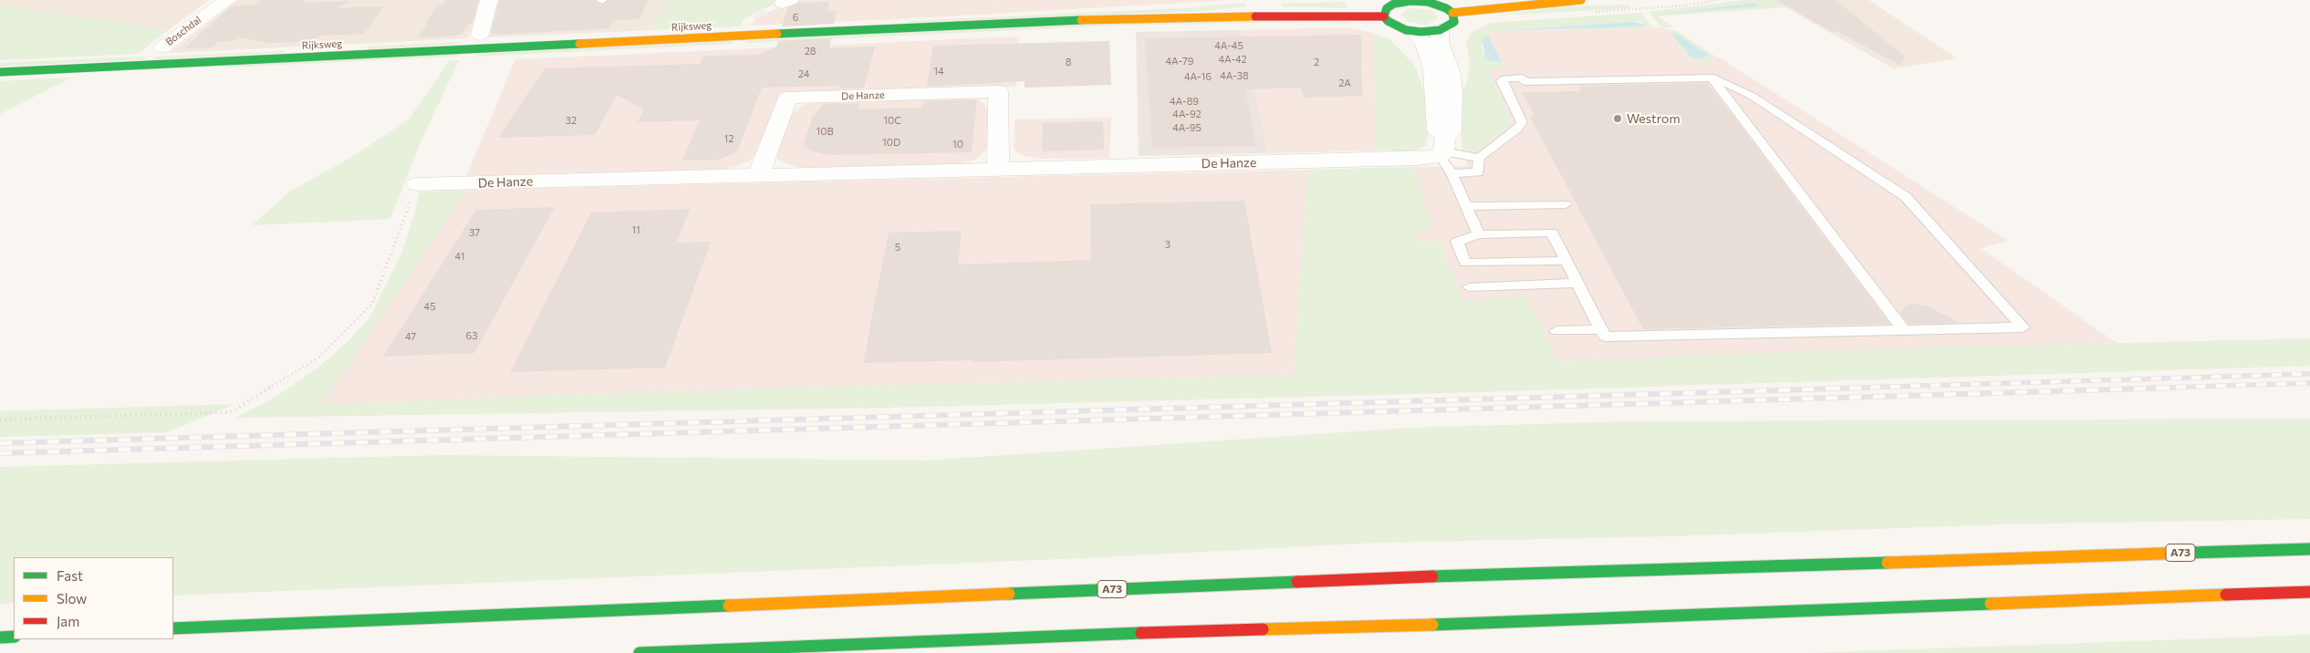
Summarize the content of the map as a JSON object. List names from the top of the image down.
{
  "streets": {
    "main road": ["Rijksweg", "A73"],
    "street": ["Boschdal", "De Hanze"]
  },
  "places": ["Westrom"],
  "house_numbers": [
    "6",
    "4A-45",
    "28",
    "4A-42",
    "4A-79",
    "8",
    "2",
    "14",
    "24",
    "4A-38",
    "4A-16",
    "2A",
    "4A-89",
    "4A-92",
    "32",
    "10C",
    "4A-95",
    "10B",
    "12",
    "10D",
    "10",
    "11",
    "37",
    "3",
    "5",
    "41",
    "45",
    "63",
    "47"
  ],
  "legend": ["Fast", "Slow", "Jam"]
}
